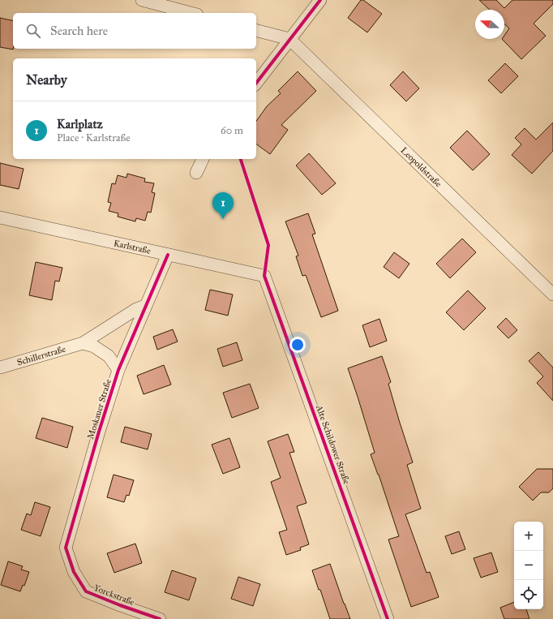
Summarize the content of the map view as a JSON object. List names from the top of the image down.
{
  "streets": {
    "street": [
      "Leopoldstraße",
      "Karlstraße",
      "Schillerstraße",
      "Moskauer Straße",
      "Alte Schildower Straße",
      "Yorckstraße"
    ]
  },
  "crossings": [
    ["Karlstraße", "Moskauer Straße"],
    ["Karlstraße", "Alte Schildower Straße"],
    ["Schillerstraße", "Moskauer Straße"],
    ["Moskauer Straße", "Yorckstraße"]
  ],
  "north": "left",
  "page": {
    "search": "Search here",
    "heading": "Nearby",
    "list": [
      {
        "mark": "1",
        "name": "Karlplatz",
        "note": "Place · Karlstraße",
        "value": "60 m"
      }
    ],
    "pins": "1",
    "map_buttons": ["+", "−"]
  }
}
